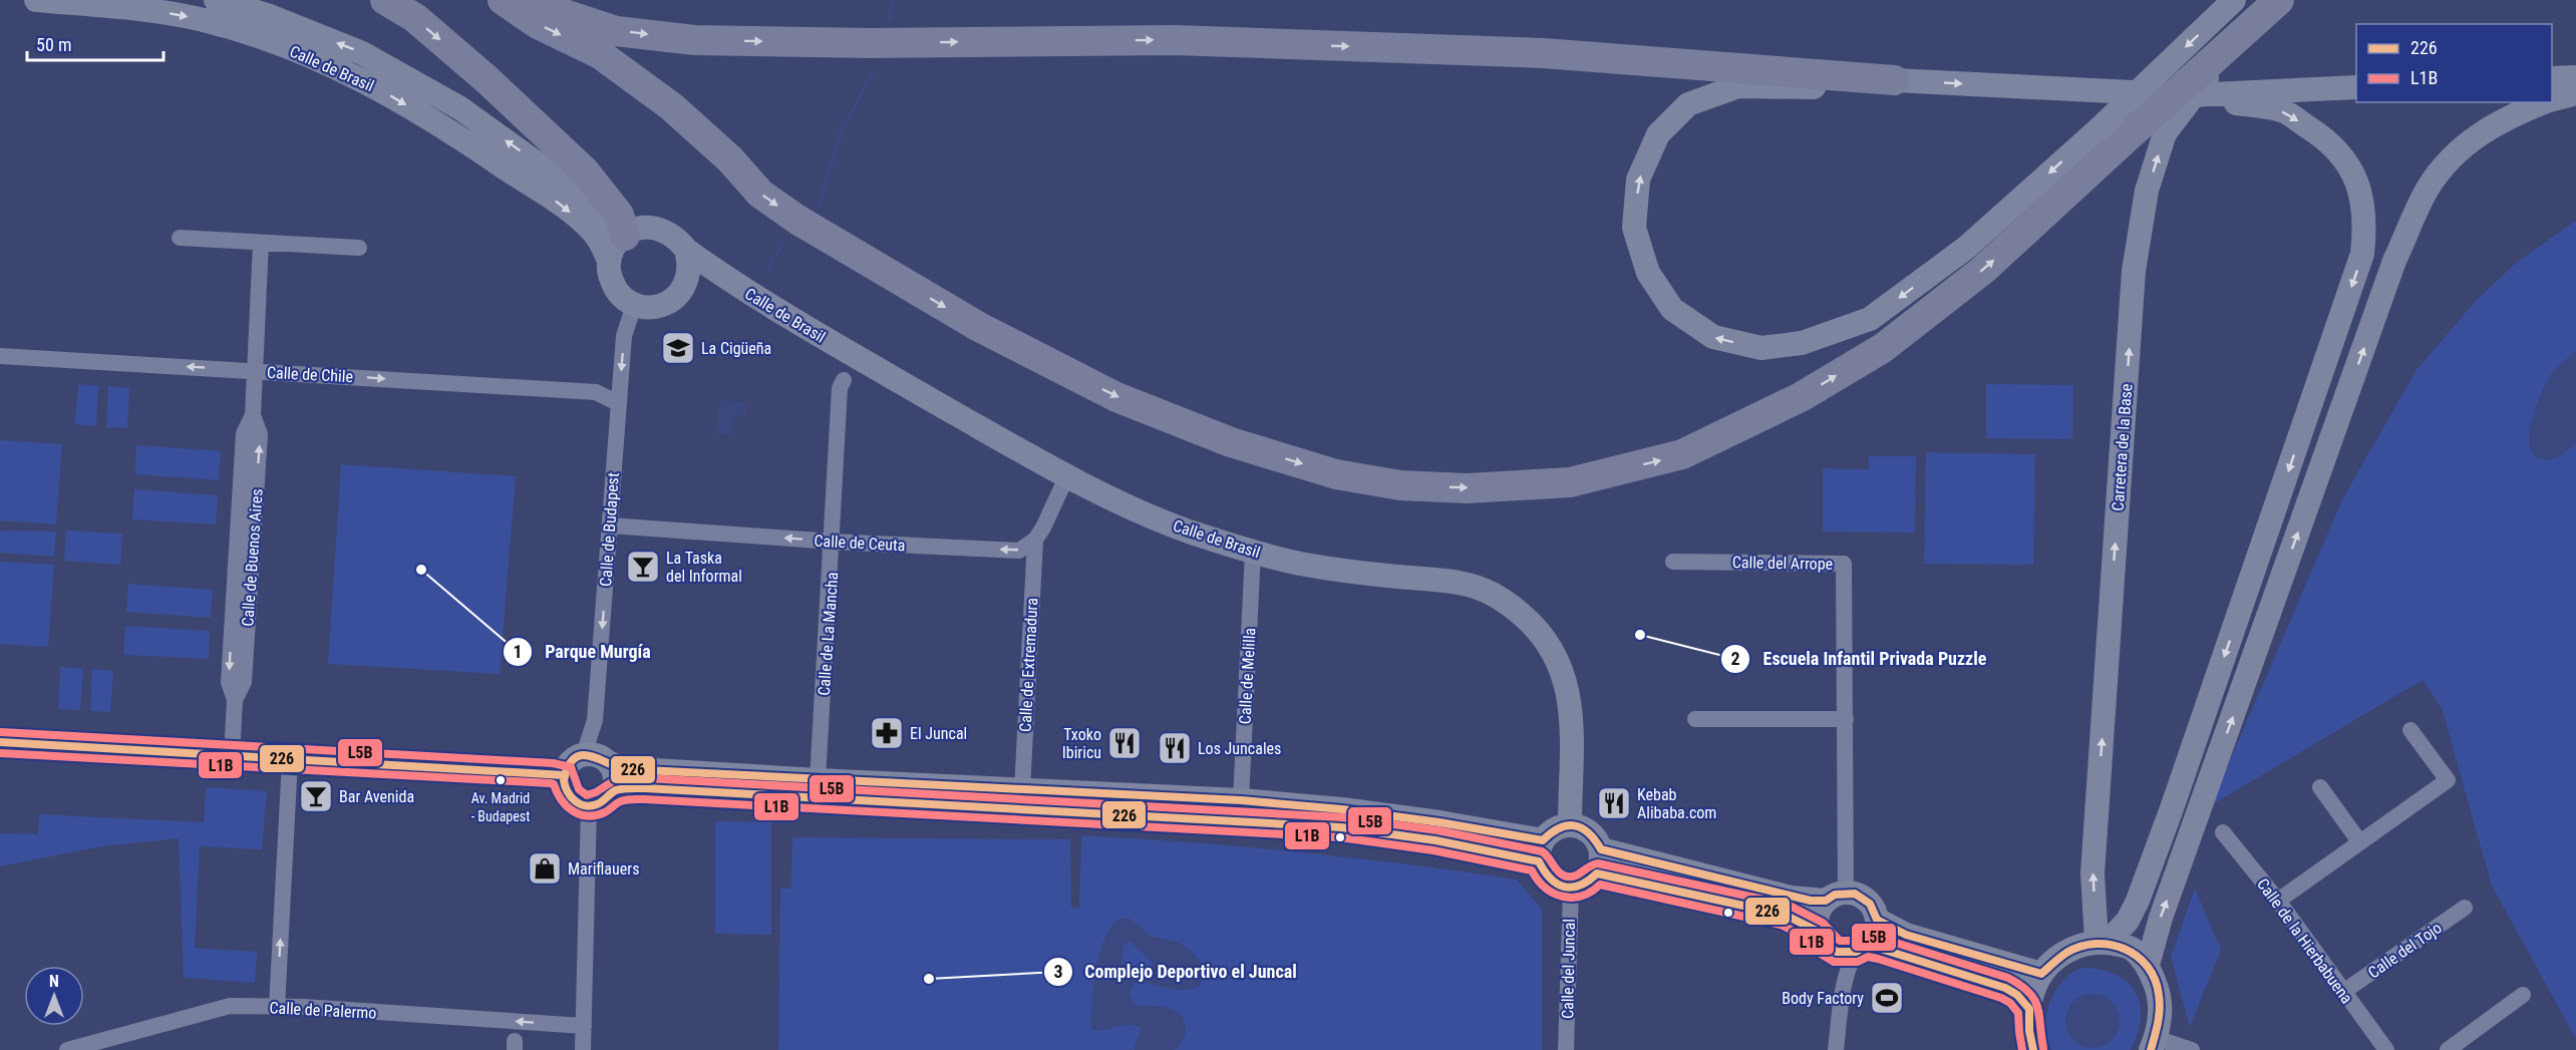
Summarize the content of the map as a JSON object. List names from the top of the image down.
{
  "streets": {
    "street": [
      "Calle de Brasil",
      "Calle de Chile",
      "Carretera de la Base",
      "Calle de Budapest",
      "Calle de Ceuta",
      "Calle de Buenos Aires",
      "Calle del Arrope",
      "Calle de La Mancha",
      "Calle de Extremadura",
      "Calle de Melilla",
      "Calle de la Hierbabuena",
      "Calle del Tojo",
      "Calle del Juncal",
      "Calle de Palermo"
    ]
  },
  "crossings": [
    ["Calle de Brasil", "Calle de Budapest"],
    ["Calle de Brasil", "Calle de Melilla"],
    ["Calle de Brasil", "Calle del Juncal"],
    ["Calle de Chile", "Calle de Budapest"],
    ["Calle de Chile", "Calle de Buenos Aires"],
    ["Calle de Budapest", "Calle de Ceuta"],
    ["Calle de Ceuta", "Calle de La Mancha"],
    ["Calle de Ceuta", "Calle de Extremadura"],
    ["Calle de la Hierbabuena", "Calle del Tojo"]
  ],
  "one_way": ["Calle de Budapest", "Calle de Ceuta", "Calle de Palermo"],
  "places": {
    "school or university": ["La Cigüeña"],
    "bar": ["La Taska del Informal", "Bar Avenida"],
    "other": [
      "Parque Murgía",
      "Escuela Infantil Privada Puzzle",
      "Av. Madrid - Budapest",
      "Complejo Deportivo el Juncal"
    ],
    "pharmacy": ["El Juncal"],
    "restaurant": ["Txoko Ibiricu", "Los Juncales", "Kebab Alibaba.com"],
    "shop": ["Mariflauers"],
    "sports": ["Body Factory"]
  },
  "lines": ["transit line L5B", "transit line 226", "transit line L1B"],
  "legend": ["226", "L1B"],
  "scale_bar": "50 m",
  "north": "top"
}
